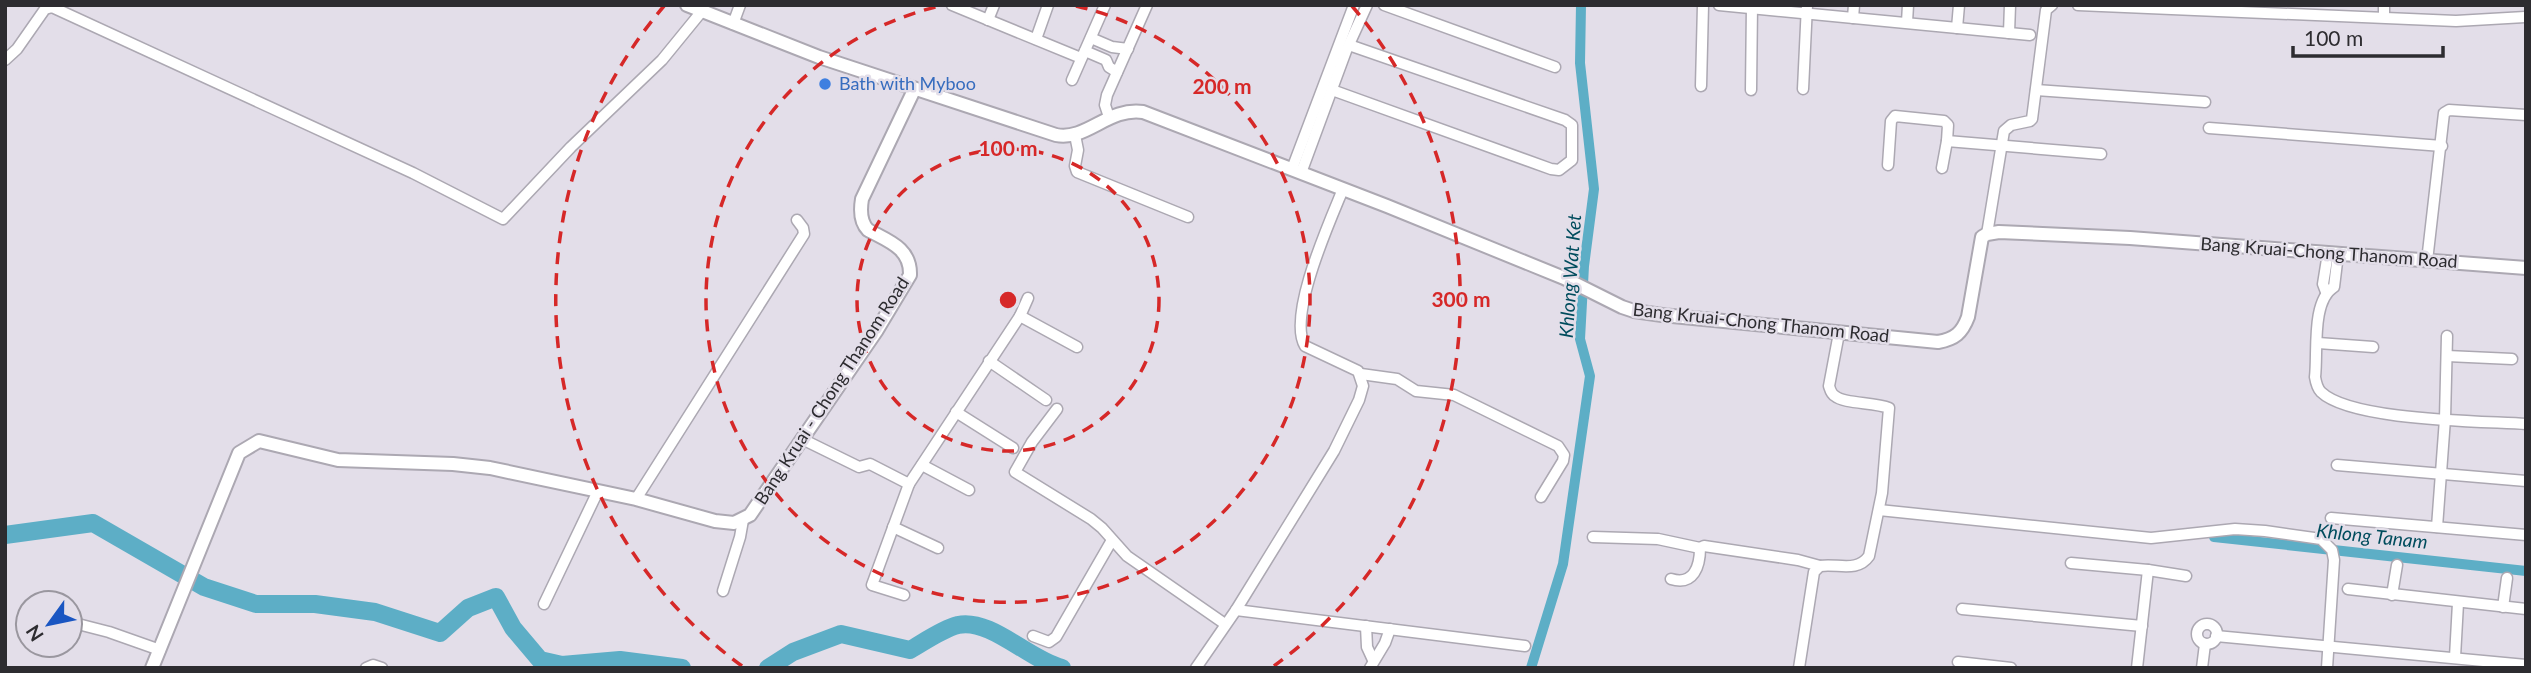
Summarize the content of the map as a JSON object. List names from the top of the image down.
{
  "streets": {
    "street": ["Bang Kruai-Chong Thanom Road", "Bang Kruai - Chong Thanom Road"]
  },
  "water": ["Khlong Wat Ket", "Khlong Tanam"],
  "places": ["Bath with Myboo"],
  "scale_bar": "100 m",
  "north": "bottom left",
  "rings": ["200 m", "100 m", "300 m"]
}
